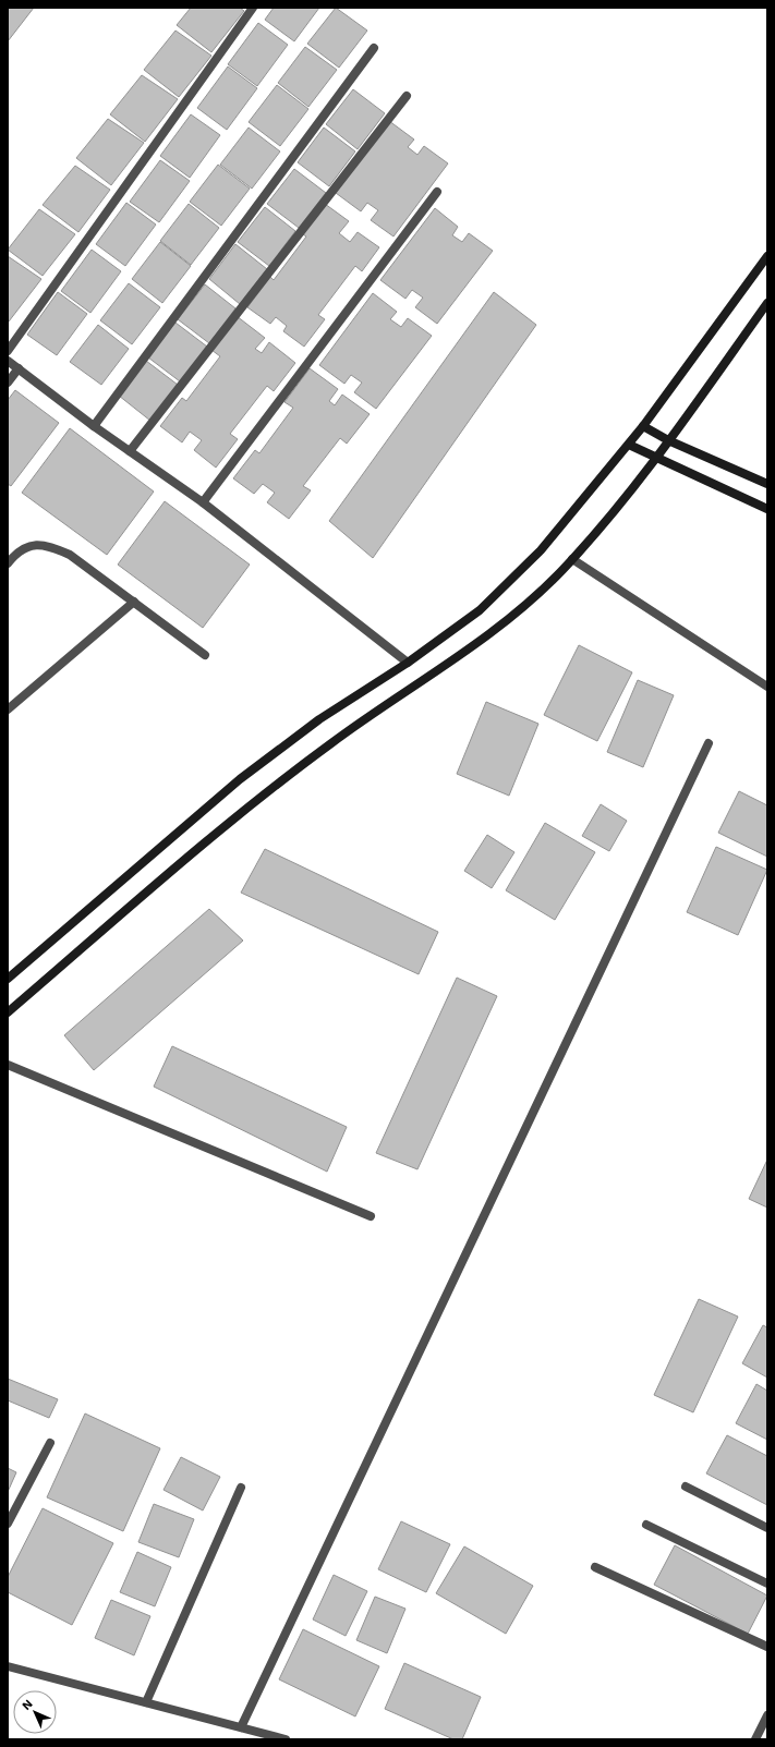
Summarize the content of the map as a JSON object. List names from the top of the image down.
{
  "north": "top left"
}
